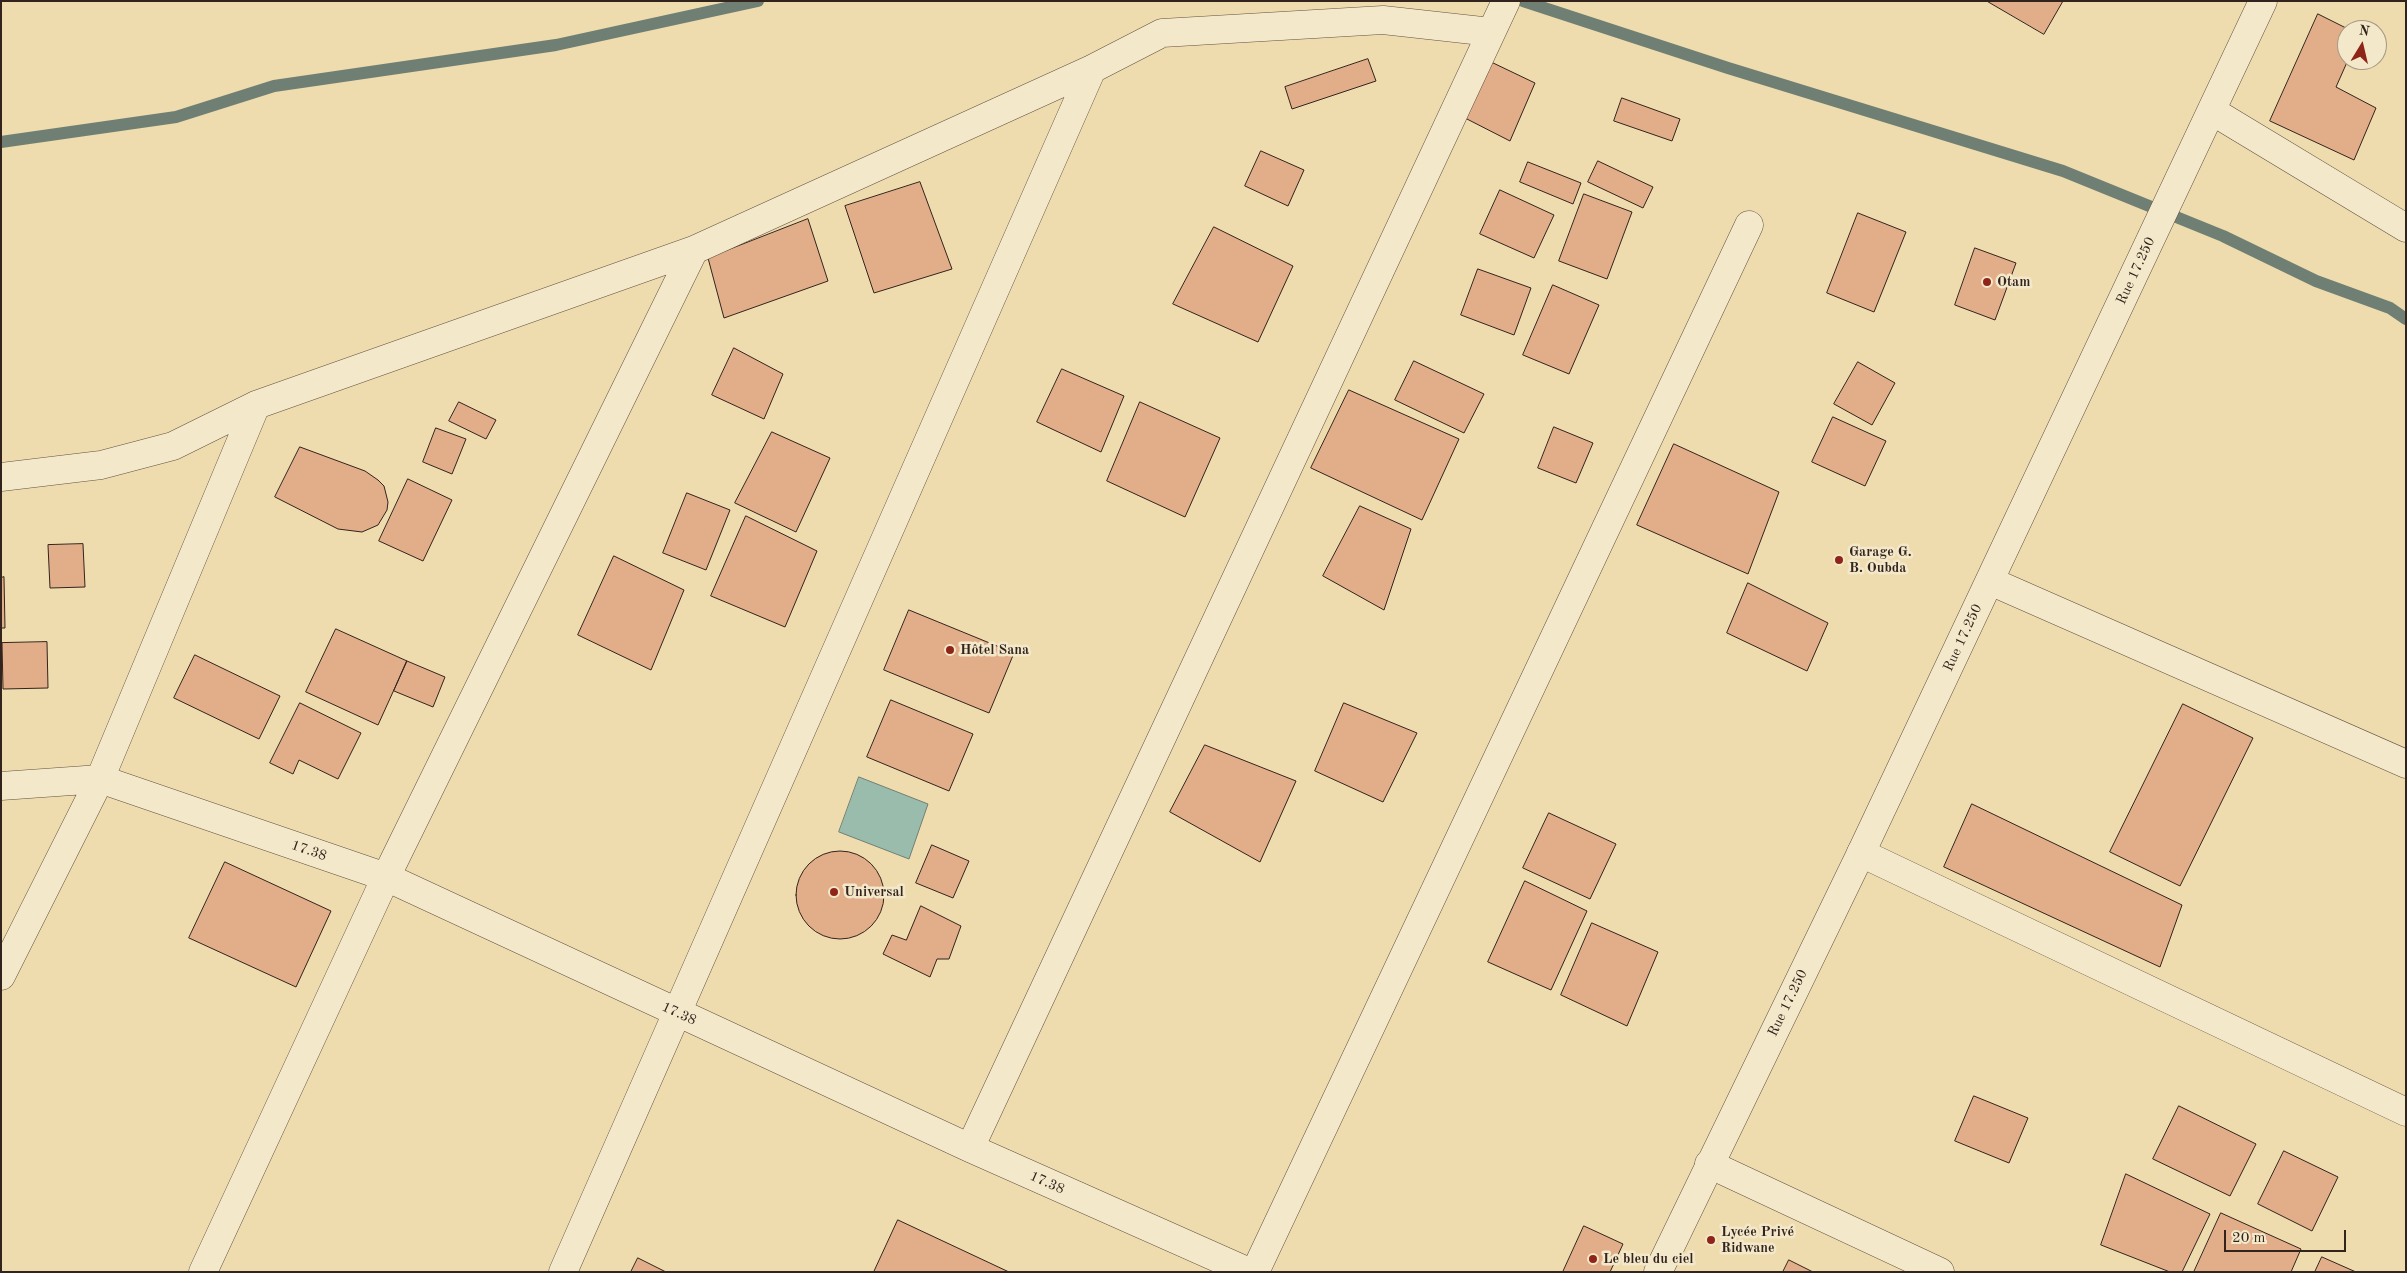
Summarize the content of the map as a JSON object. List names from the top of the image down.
{
  "streets": {
    "street": ["Rue 17.250", "17.38"]
  },
  "places": [
    "Otam",
    "Garage G. B. Oubda",
    "Hôtel Sana",
    "Universal",
    "Lycée Privé Ridwane",
    "Le bleu du ciel"
  ],
  "scale_bar": "20 m",
  "north": "top"
}
